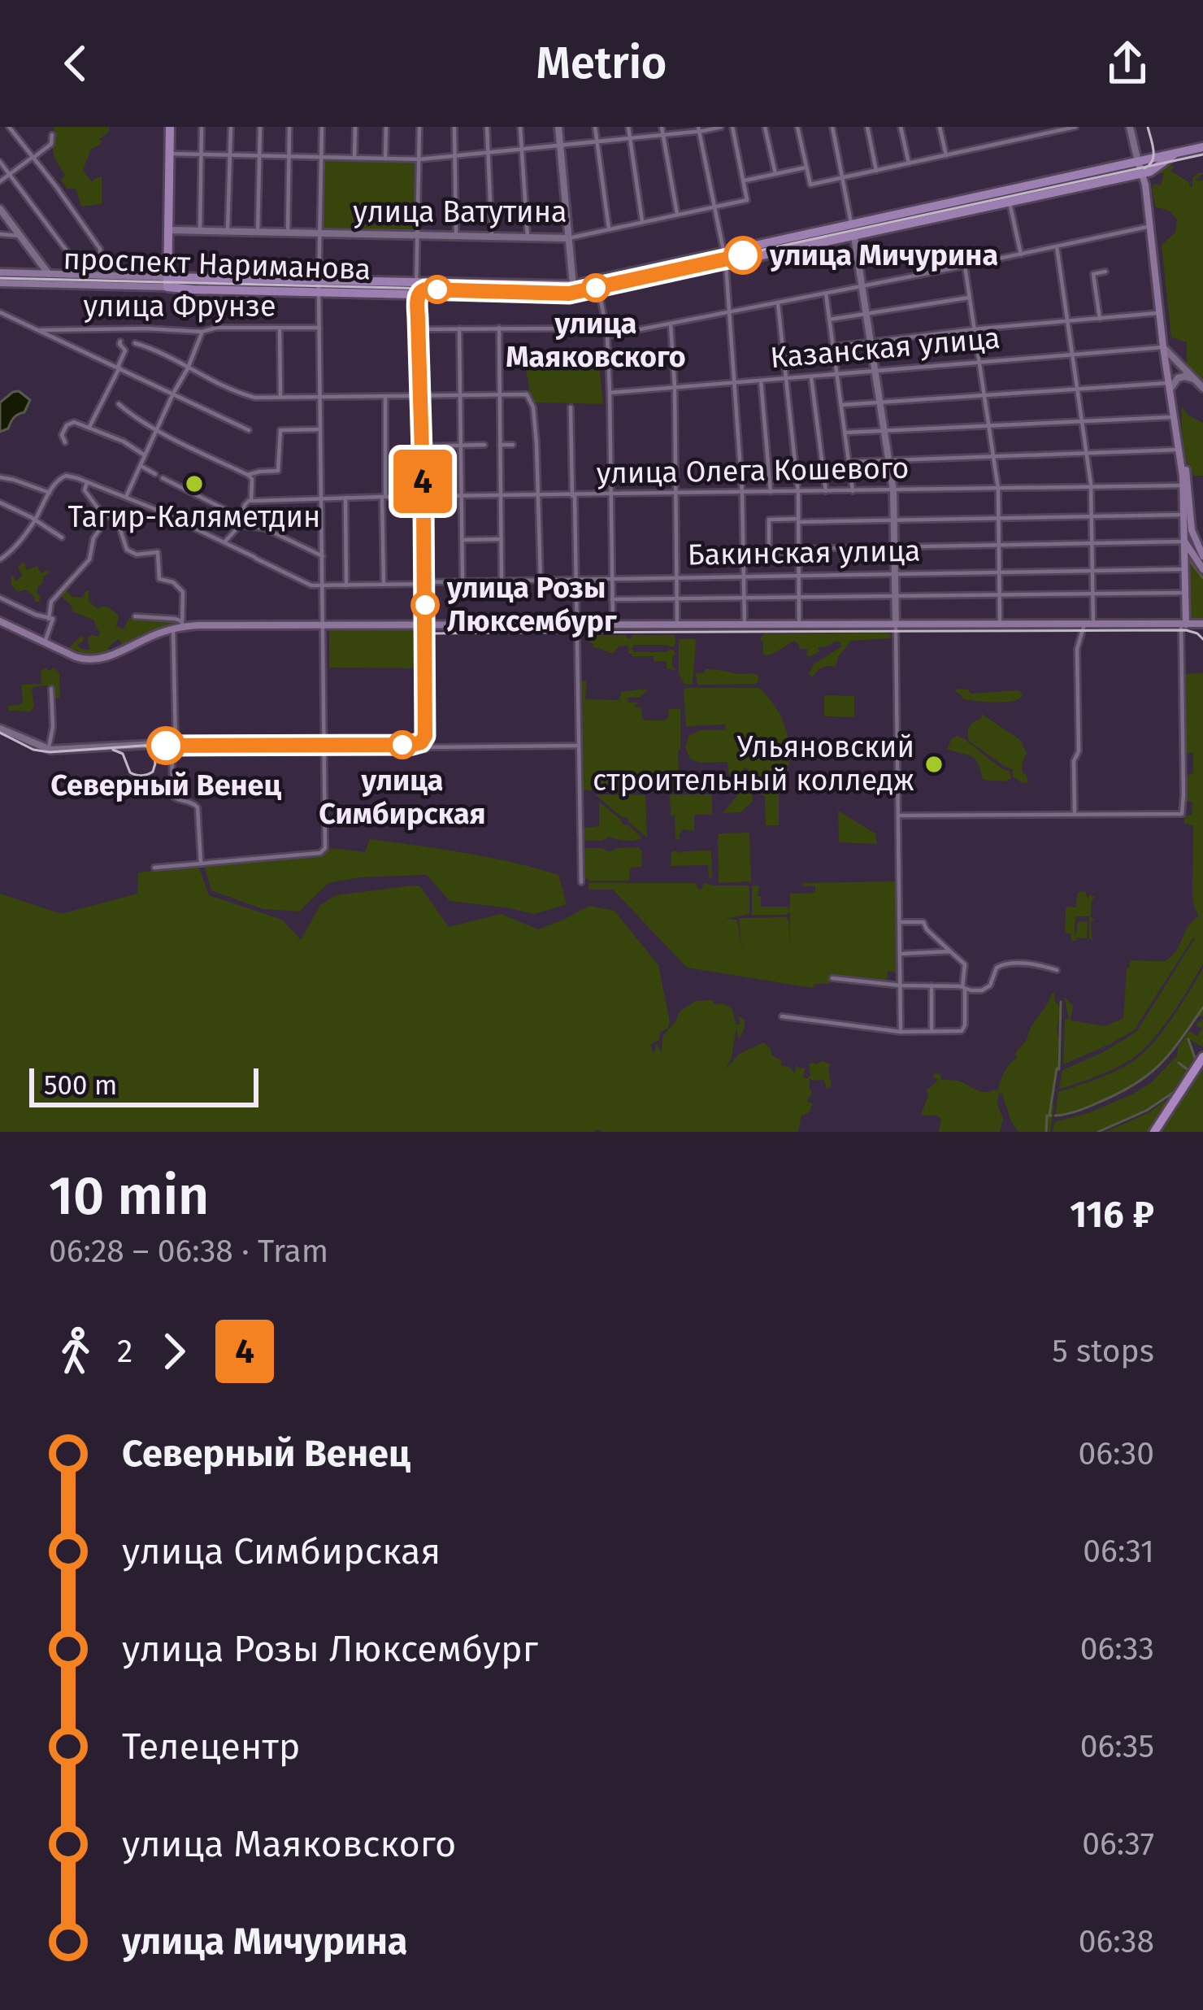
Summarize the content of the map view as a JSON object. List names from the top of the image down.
{
  "streets": {
    "main road": ["проспект Нариманова"],
    "street": [
      "улица Ватутина",
      "улица Фрунзе",
      "Казанская улица",
      "улица Олега Кошевого",
      "Бакинская улица"
    ]
  },
  "places": [
    "улица Мичурина",
    "улица Маяковского",
    "Тагир-Каляметдин",
    "улица Розы Люксембург",
    "улица Симбирская",
    "Северный Венец",
    "Ульяновский строительный колледж"
  ],
  "lines": ["tram line 4"],
  "scale_bar": "500 m",
  "page": {
    "header": "Metrio",
    "on_map": "4",
    "scale": "500 m",
    "heading": ["10 min", "06:28 – 06:38 · Tram", "116 ₽"],
    "legs": ["2", "4", "5 stops"],
    "list": [
      {
        "name": "Северный Венец",
        "value": "06:30"
      },
      {
        "name": "улица Симбирская",
        "value": "06:31"
      },
      {
        "name": "улица Розы Люксембург",
        "value": "06:33"
      },
      {
        "name": "Телецентр",
        "value": "06:35"
      },
      {
        "name": "улица Маяковского",
        "value": "06:37"
      },
      {
        "name": "улица Мичурина",
        "value": "06:38"
      }
    ]
  }
}
